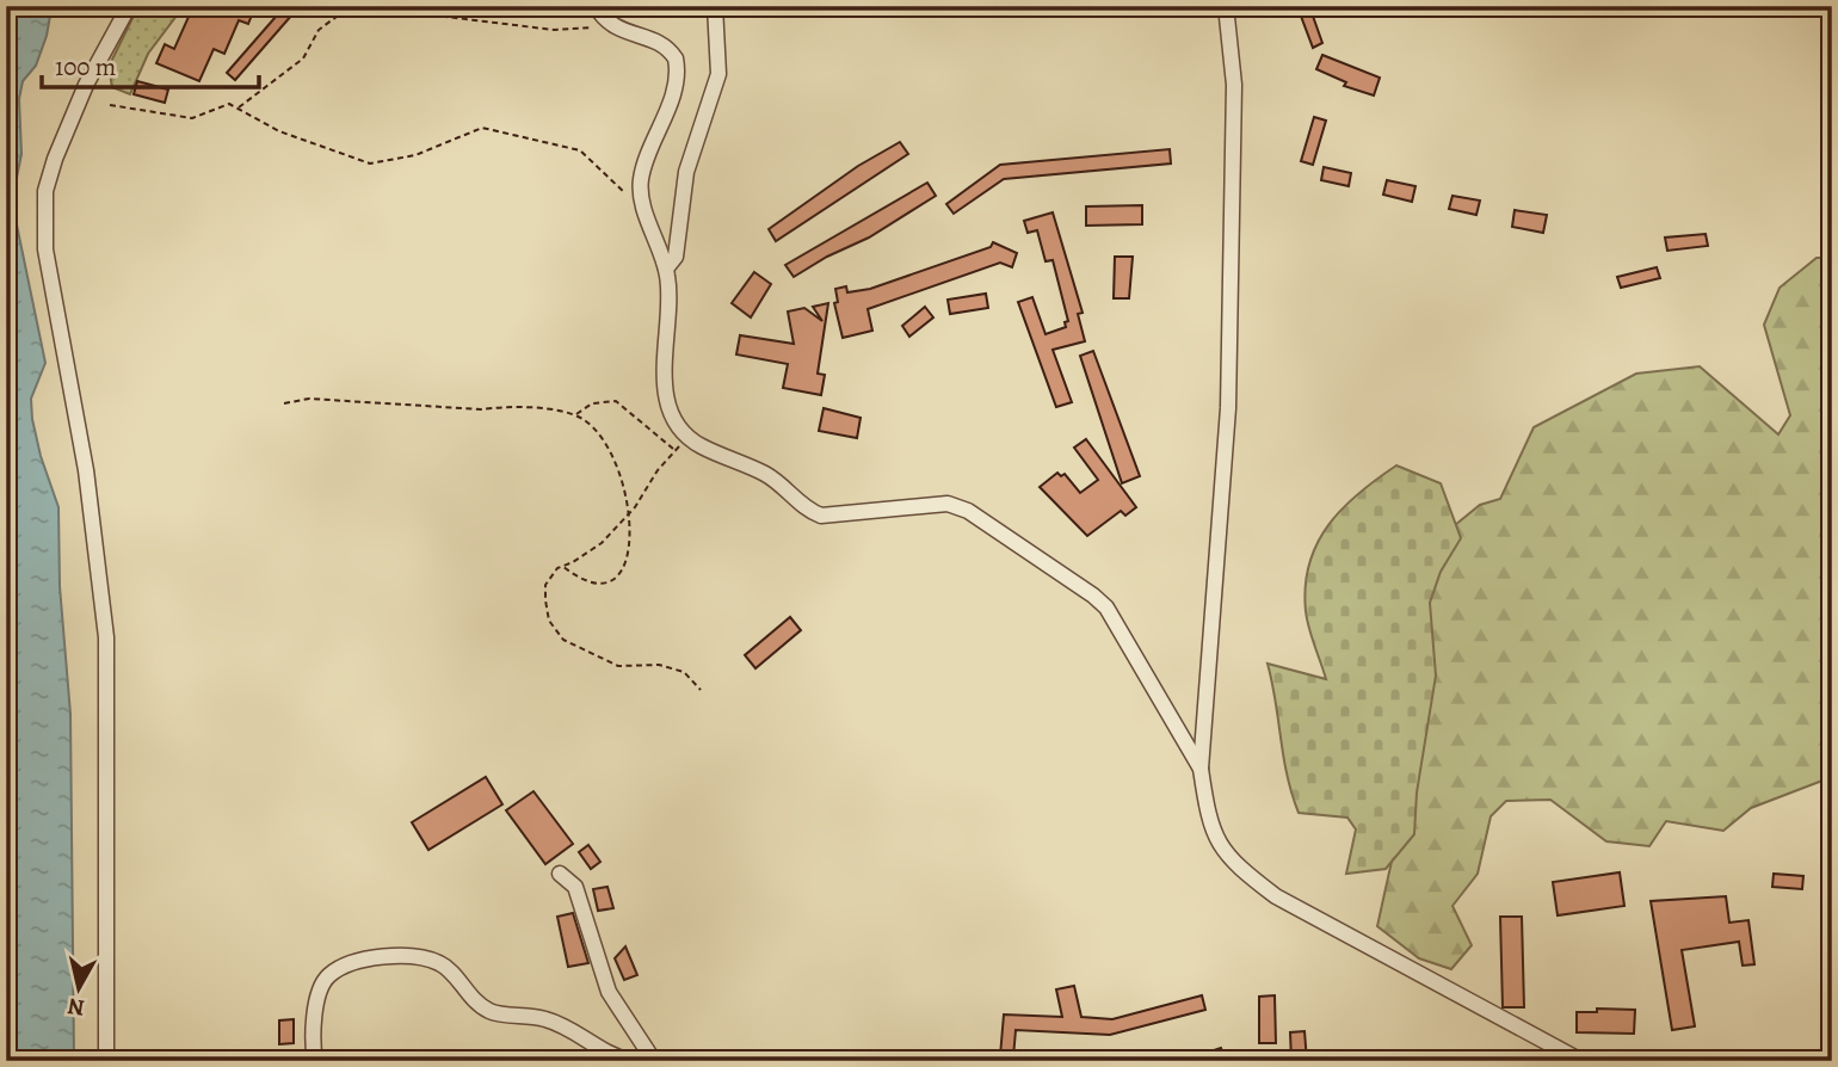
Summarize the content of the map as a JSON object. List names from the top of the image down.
{
  "scale_bar": "100 m",
  "north": "bottom"
}
